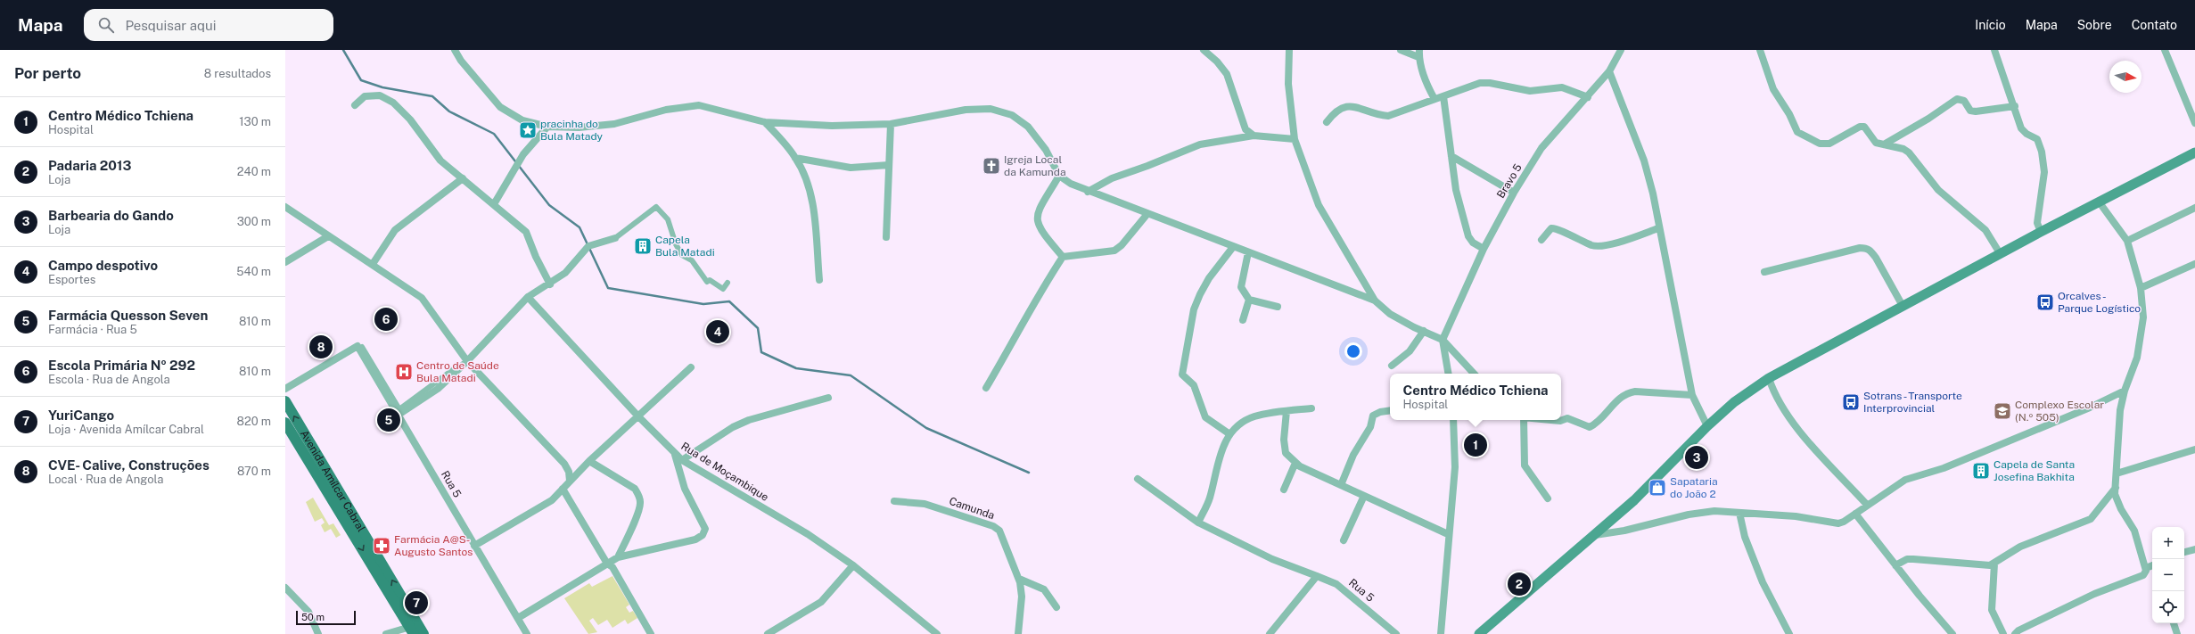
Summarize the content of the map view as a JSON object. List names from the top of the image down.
{
  "streets": {
    "main road": ["Avenida Amílcar Cabral"],
    "street": [
      "Bravo 5",
      "Rua de Moçambique",
      "Rua 5",
      "Camunda"
    ]
  },
  "places": {
    "place": ["pracinha do Bula Matady"],
    "church": ["Igreja Local da Kamunda"],
    "building": ["Capela Bula Matadi", "Capela de Santa Josefina Bakhita"],
    "bus stop": ["Orcalves - Parque Logístico", "Sotrans - Transporte Interprovincial"],
    "hospital": ["Centro de Saúde Bula Matadi"],
    "school or university": ["Complexo Escolar (N.º 505)"],
    "shop": ["Sapataria do João 2"],
    "pharmacy": ["Farmácia A@S- Augusto Santos"]
  },
  "scale_bar": "50 m",
  "north": "right",
  "page": {
    "header": "Mapa",
    "search": "Pesquisar aqui",
    "nav": [
      "Início",
      "Mapa",
      "Sobre",
      "Contato"
    ],
    "heading": ["Por perto", "8 resultados"],
    "list": [
      {
        "mark": "1",
        "name": "Centro Médico Tchiena",
        "note": "Hospital",
        "value": "130 m"
      },
      {
        "mark": "2",
        "name": "Padaria 2013",
        "note": "Loja",
        "value": "240 m"
      },
      {
        "mark": "3",
        "name": "Barbearia do Gando",
        "note": "Loja",
        "value": "300 m"
      },
      {
        "mark": "4",
        "name": "Campo despotivo",
        "note": "Esportes",
        "value": "540 m"
      },
      {
        "mark": "5",
        "name": "Farmácia Quesson Seven",
        "note": "Farmácia · Rua 5",
        "value": "810 m"
      },
      {
        "mark": "6",
        "name": "Escola Primária Nº 292",
        "note": "Escola · Rua de Angola",
        "value": "810 m"
      },
      {
        "mark": "7",
        "name": "YuriCango",
        "note": "Loja · Avenida Amílcar Cabral",
        "value": "820 m"
      },
      {
        "mark": "8",
        "name": "CVE- Calive, Construções",
        "note": "Local · Rua de Angola",
        "value": "870 m"
      }
    ],
    "pins": [
      "6",
      "4",
      "8",
      "5",
      "1",
      "3",
      "2",
      "7"
    ],
    "popup": ["Centro Médico Tchiena", "Hospital"],
    "map_buttons": ["+", "−"],
    "scale": "50 m"
  }
}
